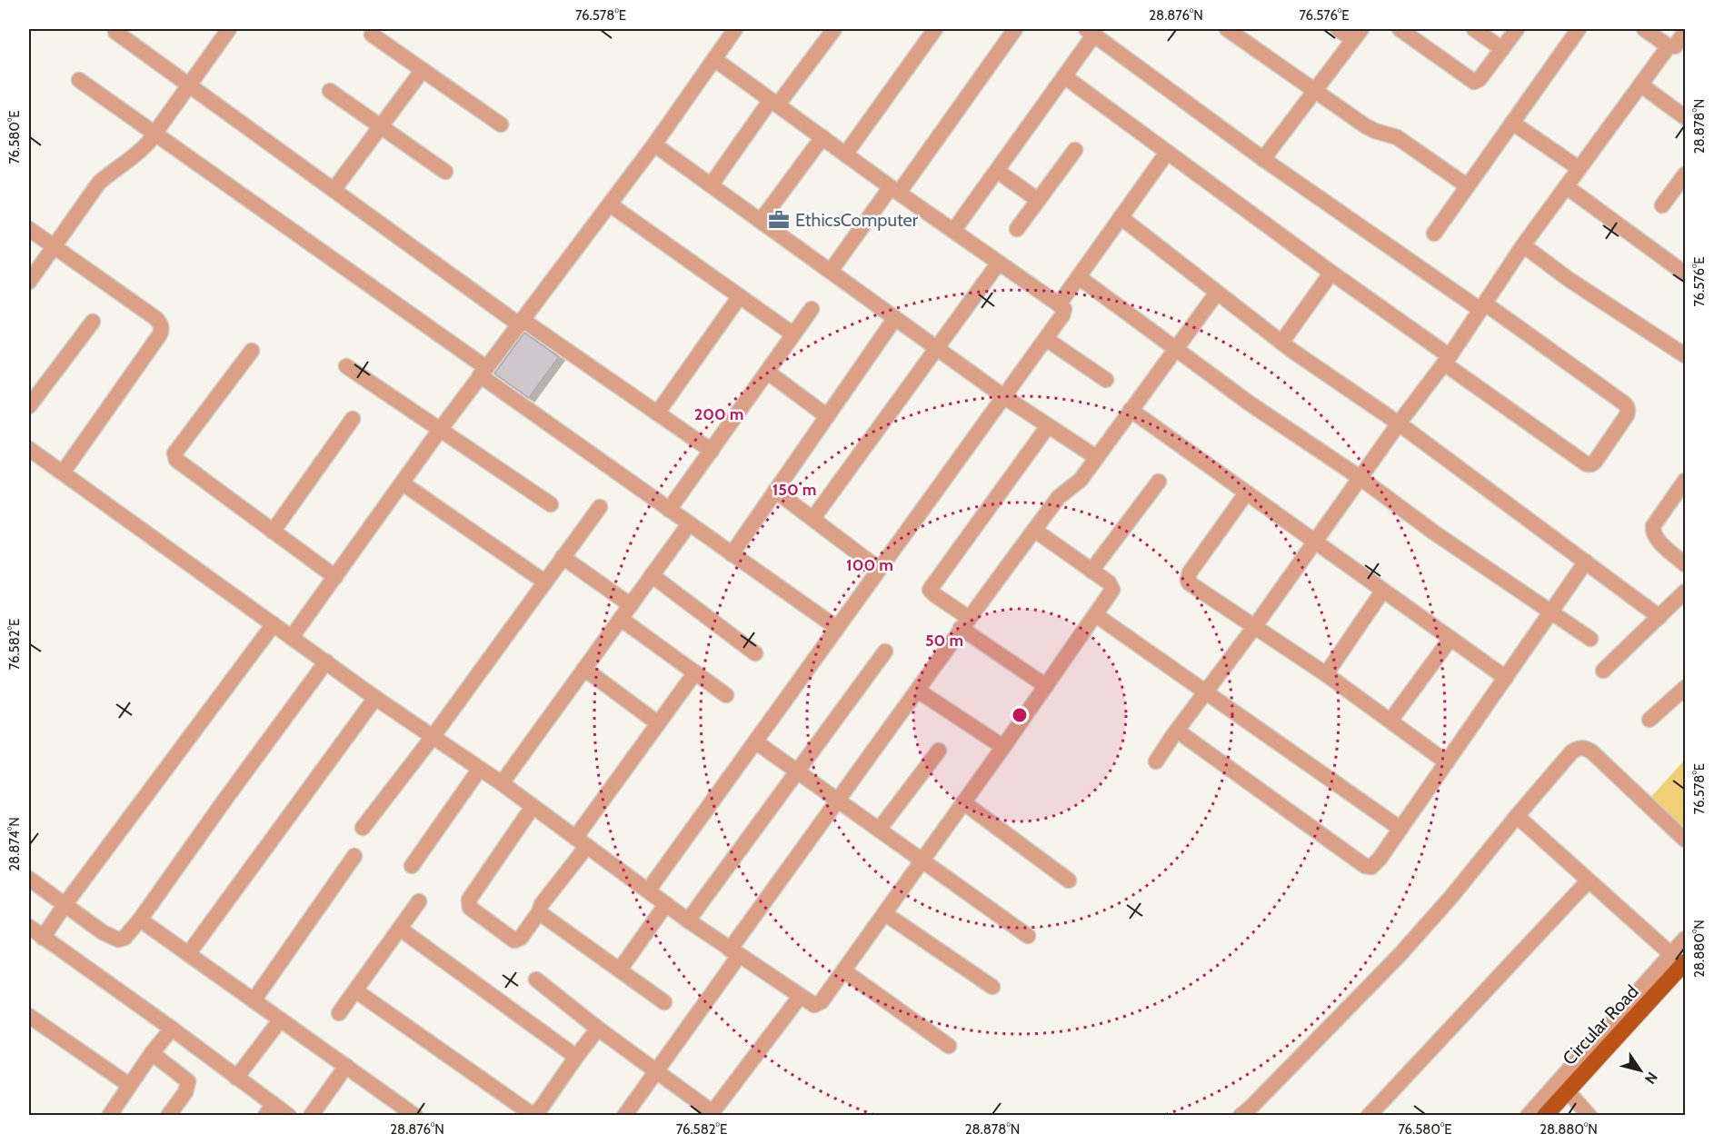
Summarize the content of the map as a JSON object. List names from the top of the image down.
{
  "streets": {
    "main road": ["Circular Road"]
  },
  "places": {
    "office": ["EthicsComputer"]
  },
  "north": "bottom right",
  "coordinates": [
    "76.578°E",
    "28.876°N",
    "76.576°E",
    "28.878°N",
    "76.580°E",
    "76.582°E",
    "28.874°N",
    "28.880°N"
  ],
  "rings": [
    "200 m",
    "150 m",
    "100 m",
    "50 m"
  ]
}
